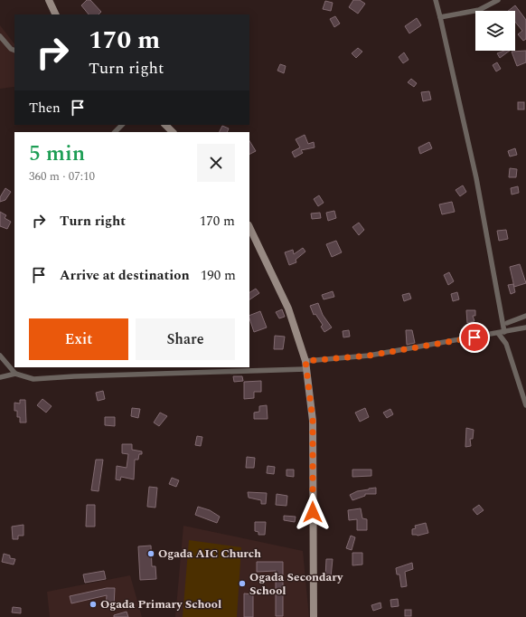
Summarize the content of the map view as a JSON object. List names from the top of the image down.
{
  "places": ["Ogada AIC Church", "Ogada Secondary School", "Ogada Primary School"],
  "page": {
    "turn": ["170 m", "Turn right"],
    "then": "Then",
    "heading": ["5 min", "360 m · 07:10"],
    "list": [
      {
        "name": "Turn right",
        "value": "170 m"
      },
      {
        "name": "Arrive at destination",
        "value": "190 m"
      }
    ],
    "buttons": ["Exit", "Share"]
  }
}
